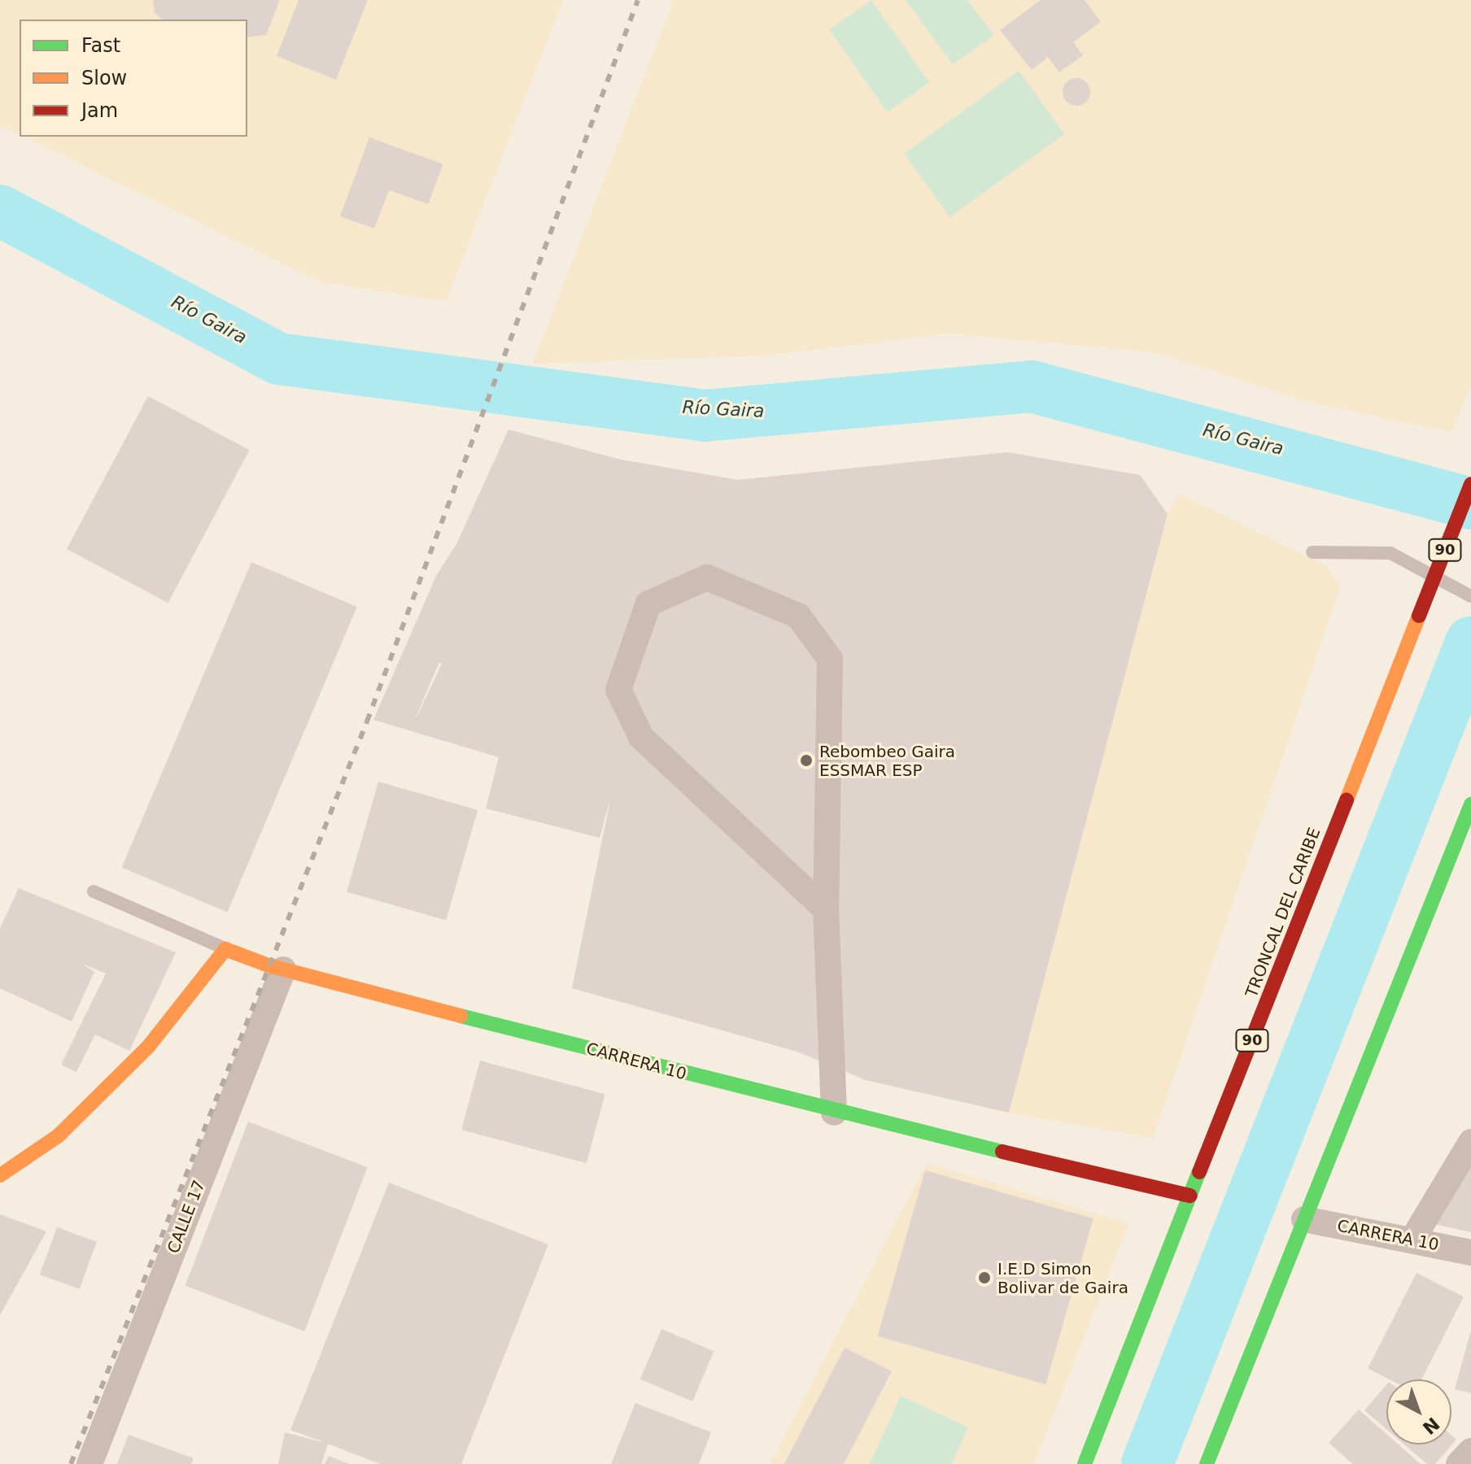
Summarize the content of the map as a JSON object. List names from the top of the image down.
{
  "streets": {
    "main road": ["90", "TRONCAL DEL CARIBE", "CARRERA 10"],
    "street": ["CALLE 17"]
  },
  "crossings": [
    ["TRONCAL DEL CARIBE", "CARRERA 10"],
    ["CARRERA 10", "CALLE 17"]
  ],
  "water": ["Río Gaira"],
  "places": ["Rebombeo Gaira ESSMAR ESP", "I.E.D Simon Bolivar de Gaira"],
  "legend": ["Fast", "Slow", "Jam"],
  "north": "bottom right"
}
